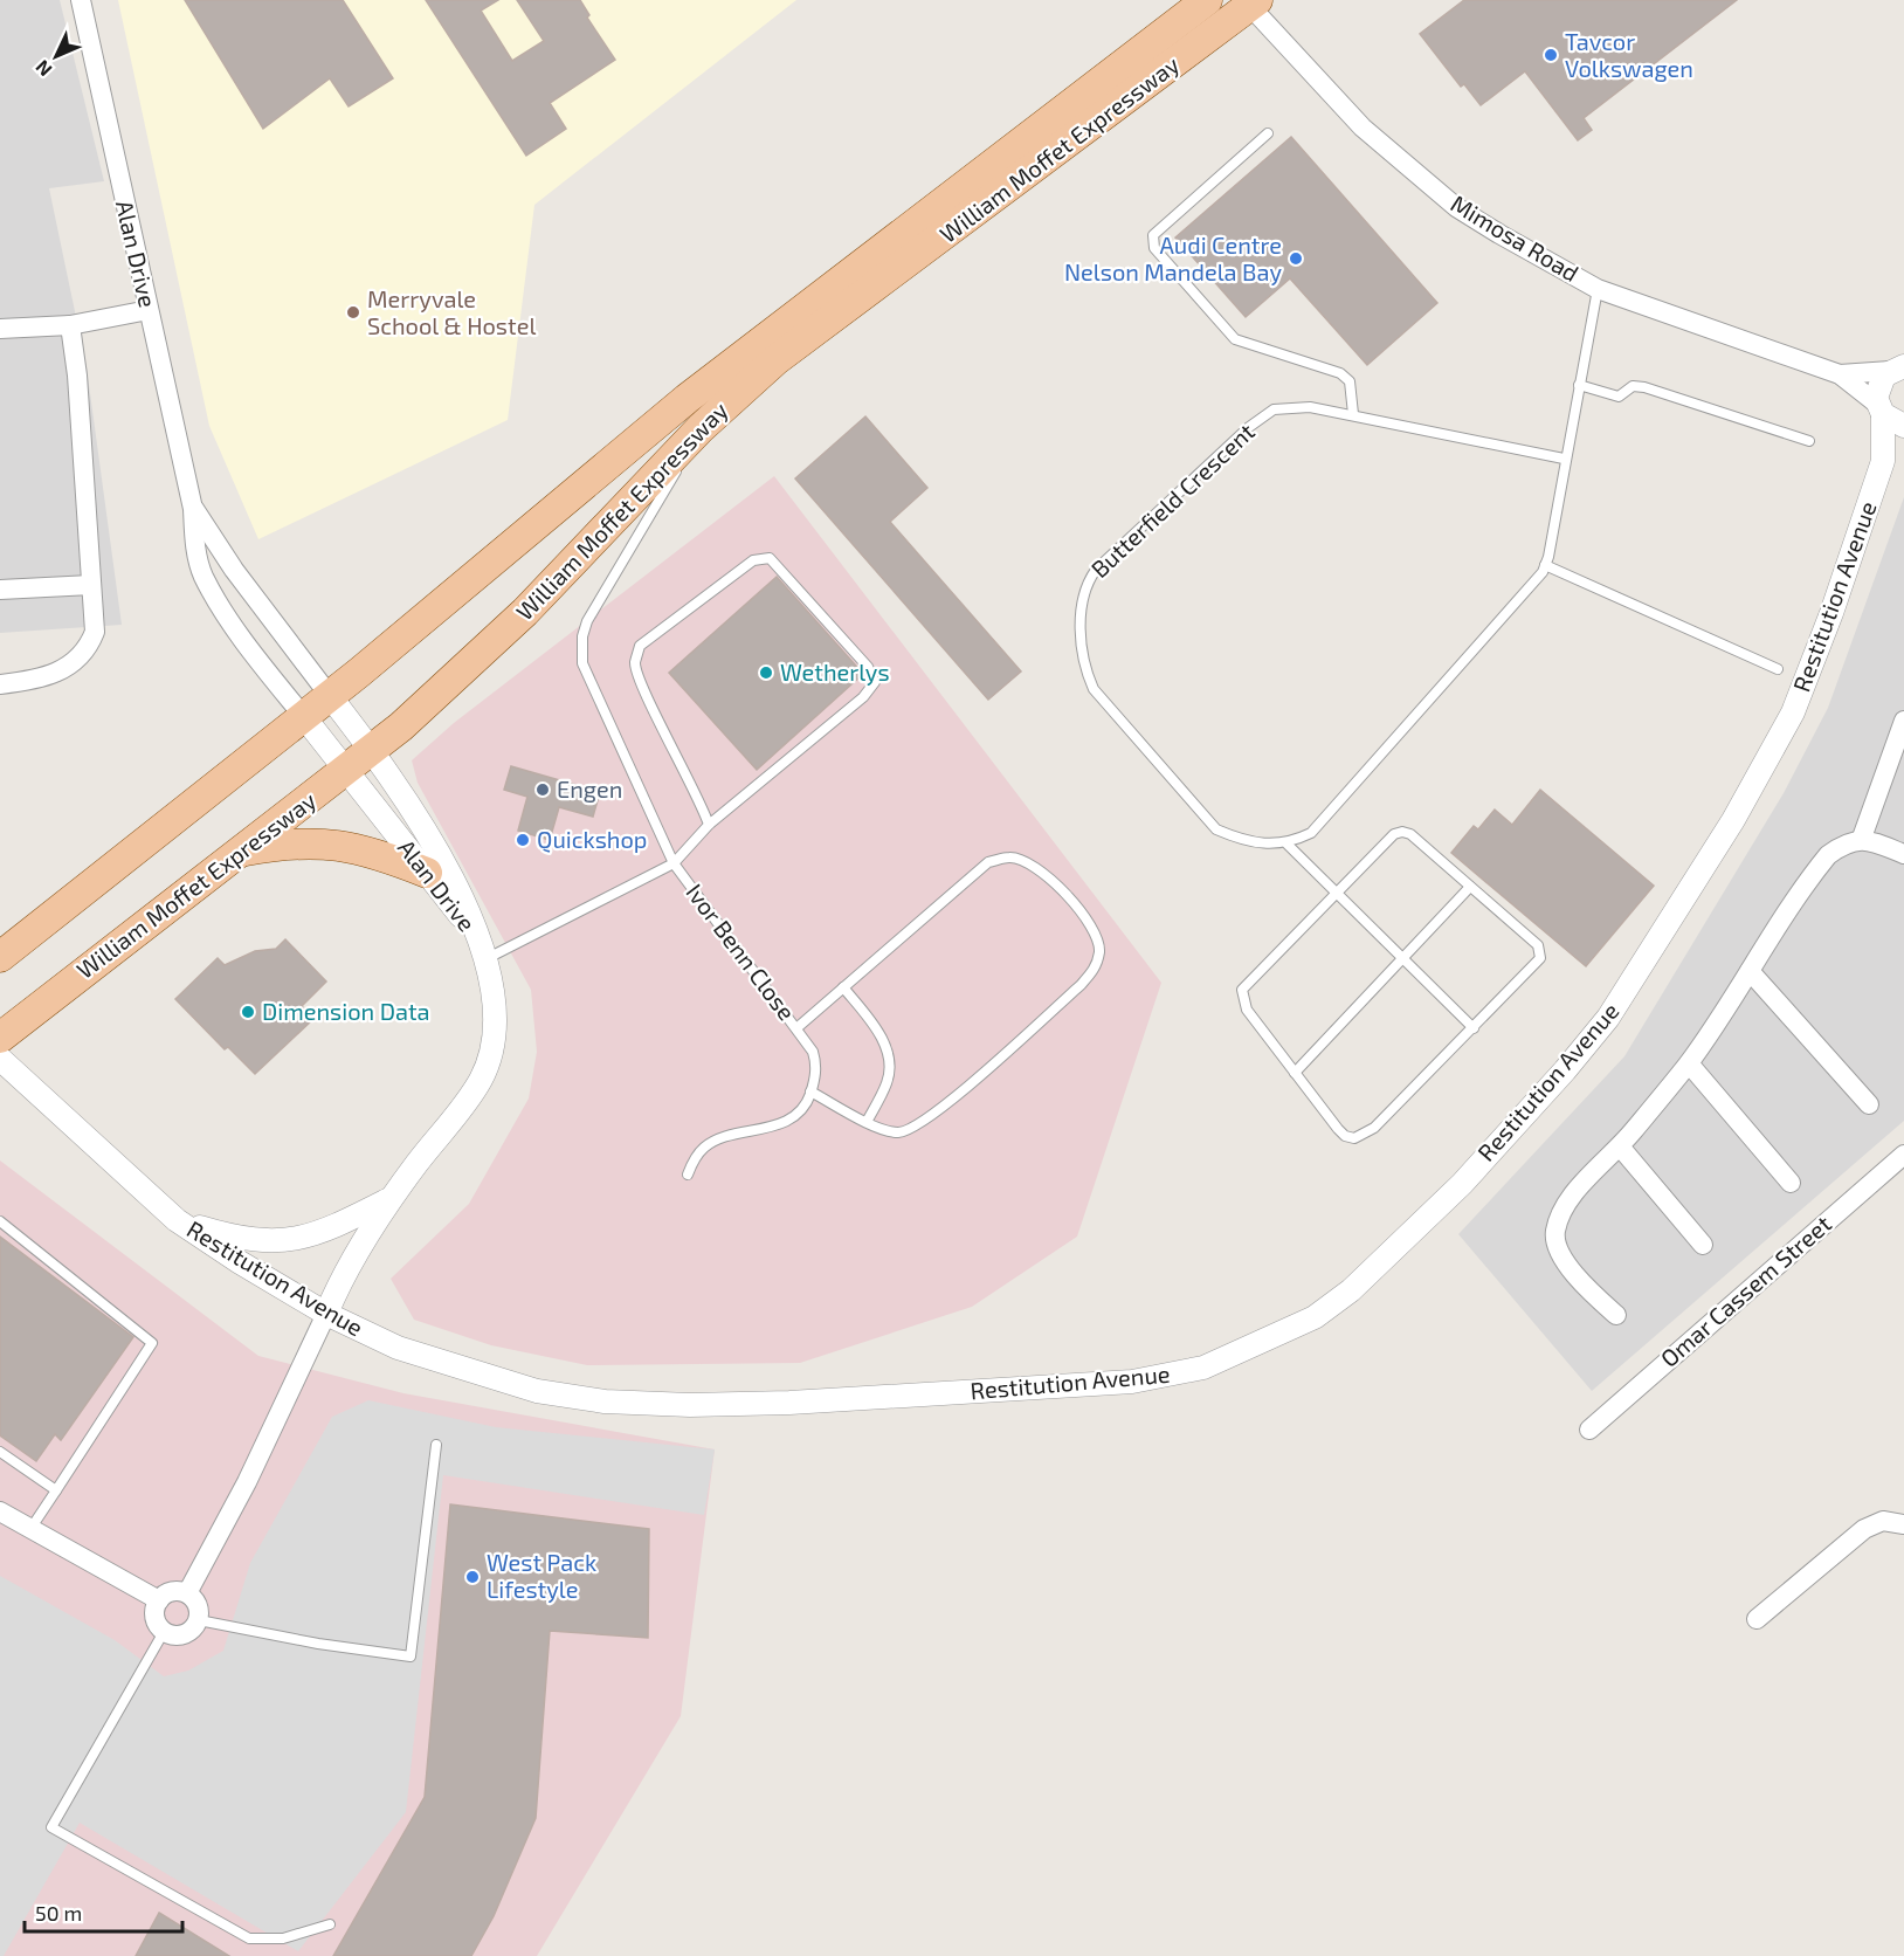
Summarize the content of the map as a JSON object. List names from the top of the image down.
{
  "streets": {
    "main road": ["William Moffet Expressway"],
    "street": [
      "Mimosa Road",
      "Alan Drive",
      "Restitution Avenue",
      "Omar Cassem Street"
    ],
    "lane": ["Butterfield Crescent", "Ivor Benn Close"]
  },
  "crossings": [
    ["William Moffet Expressway", "Mimosa Road"],
    ["William Moffet Expressway", "Alan Drive"],
    ["Mimosa Road", "Restitution Avenue"],
    ["Alan Drive", "Ivor Benn Close"]
  ],
  "places": [
    "Tavcor Volkswagen",
    "Audi Centre Nelson Mandela Bay",
    "Merryvale School & Hostel",
    "Wetherlys",
    "Engen",
    "Quickshop",
    "Dimension Data",
    "West Pack Lifestyle"
  ],
  "scale_bar": "50 m",
  "north": "bottom left"
}
